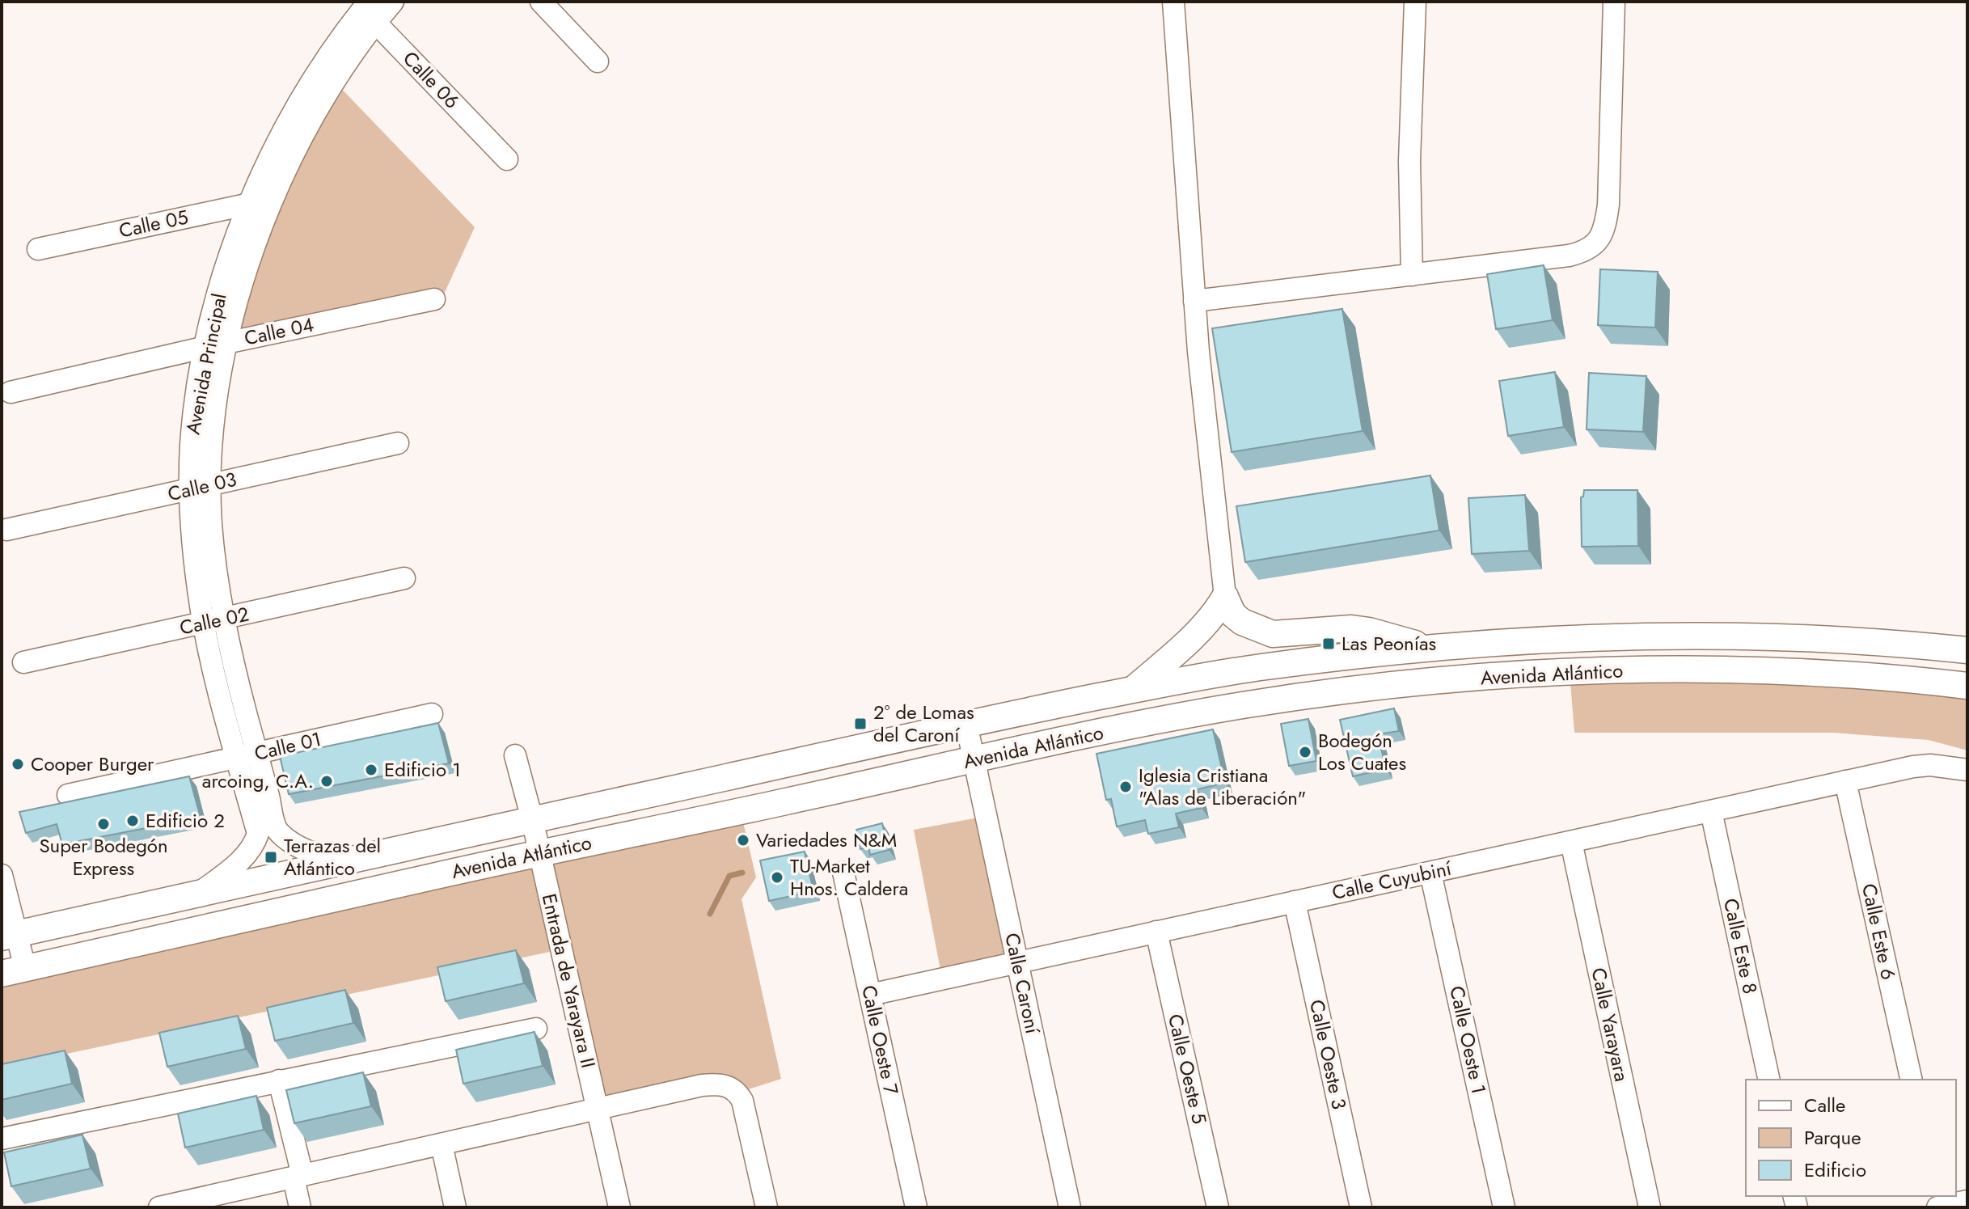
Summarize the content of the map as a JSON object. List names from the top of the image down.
{
  "streets": {
    "main road": ["Avenida Atlántico"],
    "street": [
      "Calle 06",
      "Calle 05",
      "Calle 04",
      "Avenida Principal",
      "Calle 03",
      "Calle 02",
      "Calle 01",
      "Calle Cuyubiní",
      "Calle Este 6",
      "Calle Este 8",
      "Entrada de Yarayara II",
      "Calle Caroní",
      "Calle Yarayara",
      "Calle Oeste 7",
      "Calle Oeste 1",
      "Calle Oeste 3",
      "Calle Oeste 5"
    ]
  },
  "crossings": [
    ["Calle 06", "Avenida Principal"],
    ["Calle 05", "Avenida Principal"],
    ["Calle 04", "Avenida Principal"],
    ["Avenida Principal", "Calle 03"],
    ["Avenida Principal", "Calle 02"],
    ["Avenida Principal", "Calle 01"],
    ["Avenida Atlántico", "Entrada de Yarayara II"],
    ["Avenida Atlántico", "Calle Caroní"],
    ["Calle Cuyubiní", "Calle Este 6"],
    ["Calle Cuyubiní", "Calle Este 8"],
    ["Calle Cuyubiní", "Calle Caroní"],
    ["Calle Cuyubiní", "Calle Yarayara"],
    ["Calle Cuyubiní", "Calle Oeste 7"],
    ["Calle Cuyubiní", "Calle Oeste 1"],
    ["Calle Cuyubiní", "Calle Oeste 3"],
    ["Calle Cuyubiní", "Calle Oeste 5"]
  ],
  "places": {
    "transit": ["Las Peonías", "2° de Lomas del Caroní", "Terrazas del Atlántico"],
    "other": [
      "Bodegón Los Cuates",
      "Cooper Burger",
      "Edificio 1",
      "arcoing, C.A.",
      "Iglesia Cristiana \"Alas de Liberación\"",
      "Edificio 2",
      "Super Bodegón Express",
      "Variedades N&M",
      "TU-Market Hnos. Caldera"
    ]
  },
  "legend": ["Calle", "Parque", "Edificio"]
}
